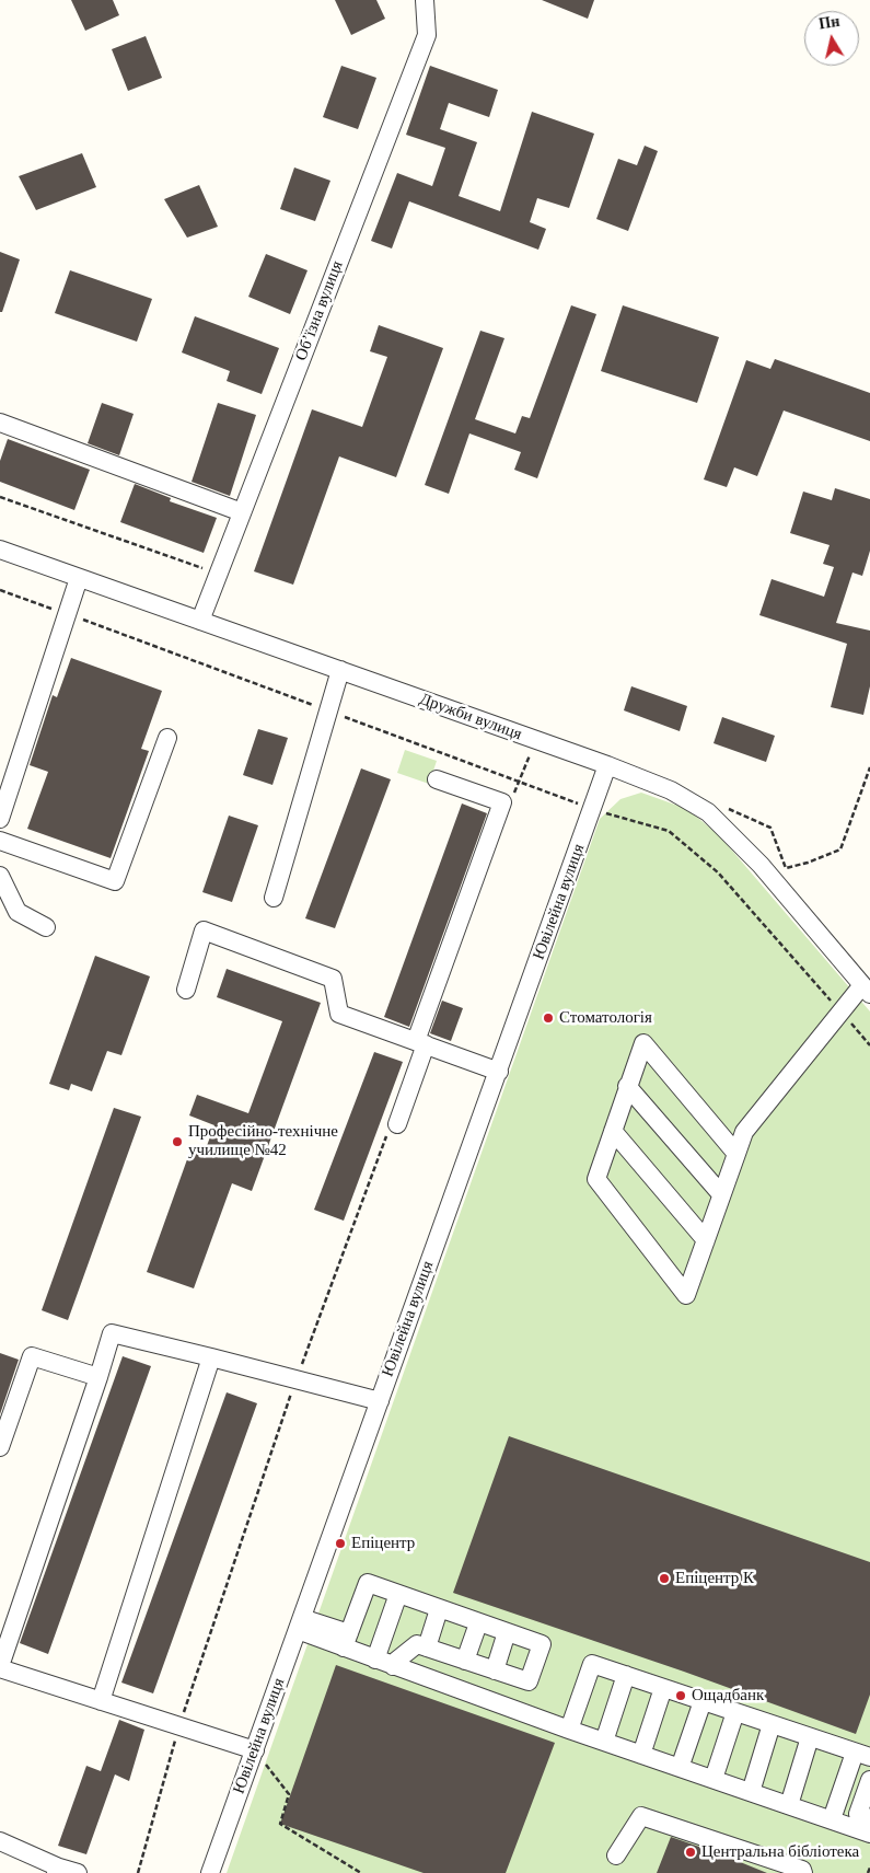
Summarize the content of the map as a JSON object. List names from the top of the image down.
{
  "streets": {
    "street": ["Об’їзна вулиця", "Дружби вулиця", "Ювілейна вулиця"]
  },
  "crossings": [
    ["Об’їзна вулиця", "Дружби вулиця"],
    ["Дружби вулиця", "Ювілейна вулиця"]
  ],
  "places": [
    "Стоматологія",
    "Професійно-технічне училище №42",
    "Епіцентр",
    "Епіцентр К",
    "Ощадбанк",
    "Центральна бібліотека"
  ],
  "north": "top"
}
